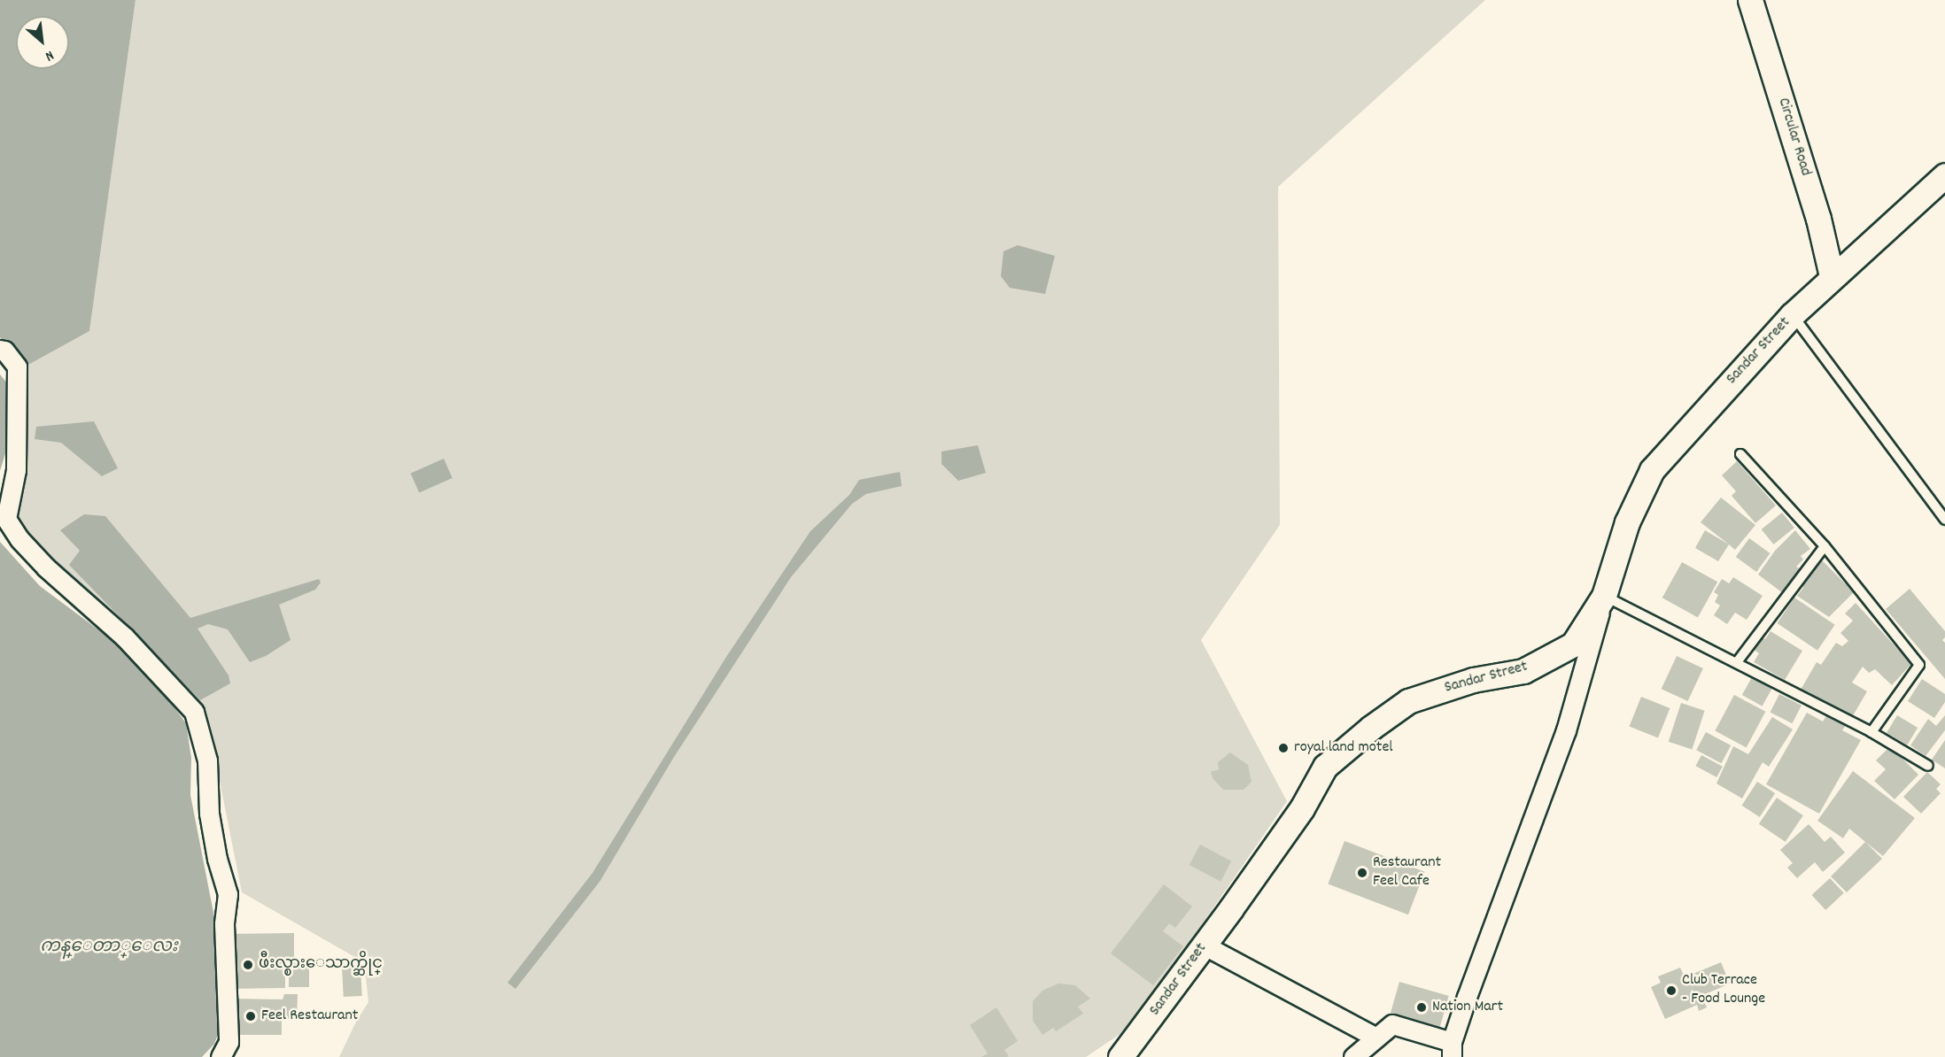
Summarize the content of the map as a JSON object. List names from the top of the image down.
{
  "streets": {
    "street": ["Circular Road", "Sandar Street"]
  },
  "crossings": [
    ["Circular Road", "Sandar Street"]
  ],
  "water": ["ကန္ေတာ္ေလး"],
  "places": [
    "royal land motel",
    "Restaurant Feel Cafe",
    "ဖီးလ္စားေသာက္ဆိုင္",
    "Club Terrace - Food Lounge",
    "Nation Mart",
    "Feel Restaurant"
  ],
  "north": "bottom right"
}
